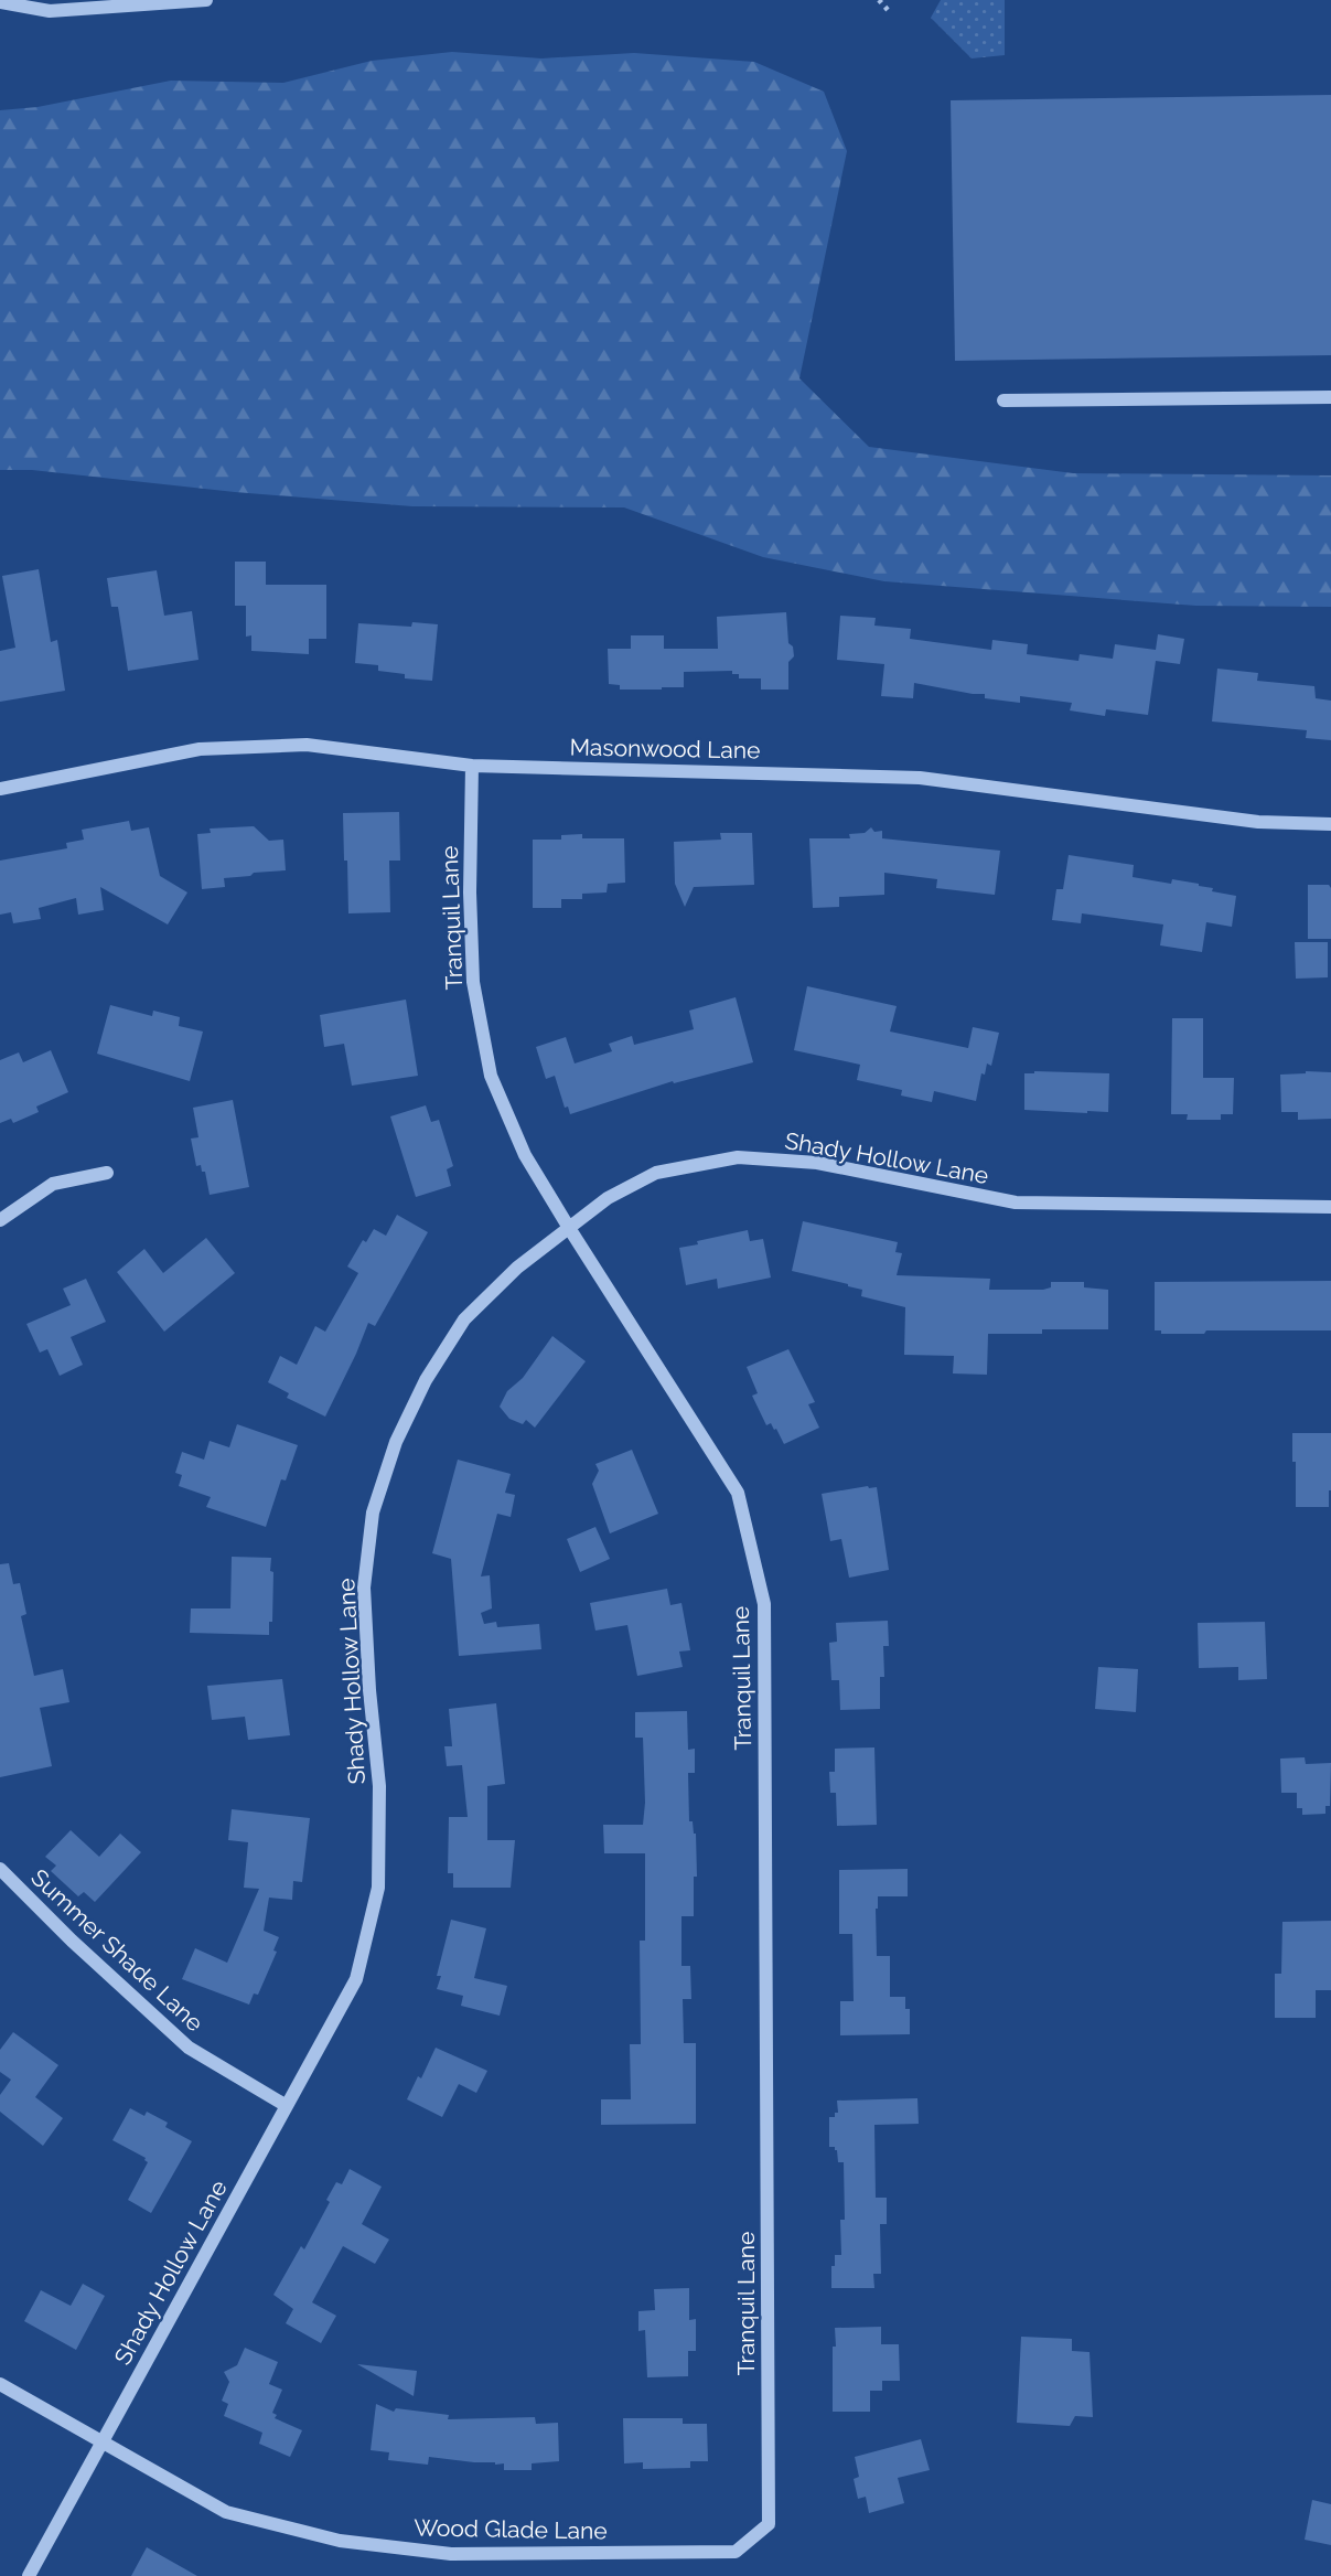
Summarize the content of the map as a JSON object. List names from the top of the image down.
{
  "streets": {
    "street": [
      "Masonwood Lane",
      "Tranquil Lane",
      "Shady Hollow Lane",
      "Summer Shade Lane",
      "Wood Glade Lane"
    ]
  },
  "crossings": [
    ["Masonwood Lane", "Tranquil Lane"],
    ["Tranquil Lane", "Shady Hollow Lane"],
    ["Tranquil Lane", "Wood Glade Lane"],
    ["Shady Hollow Lane", "Summer Shade Lane"],
    ["Shady Hollow Lane", "Wood Glade Lane"]
  ]
}
